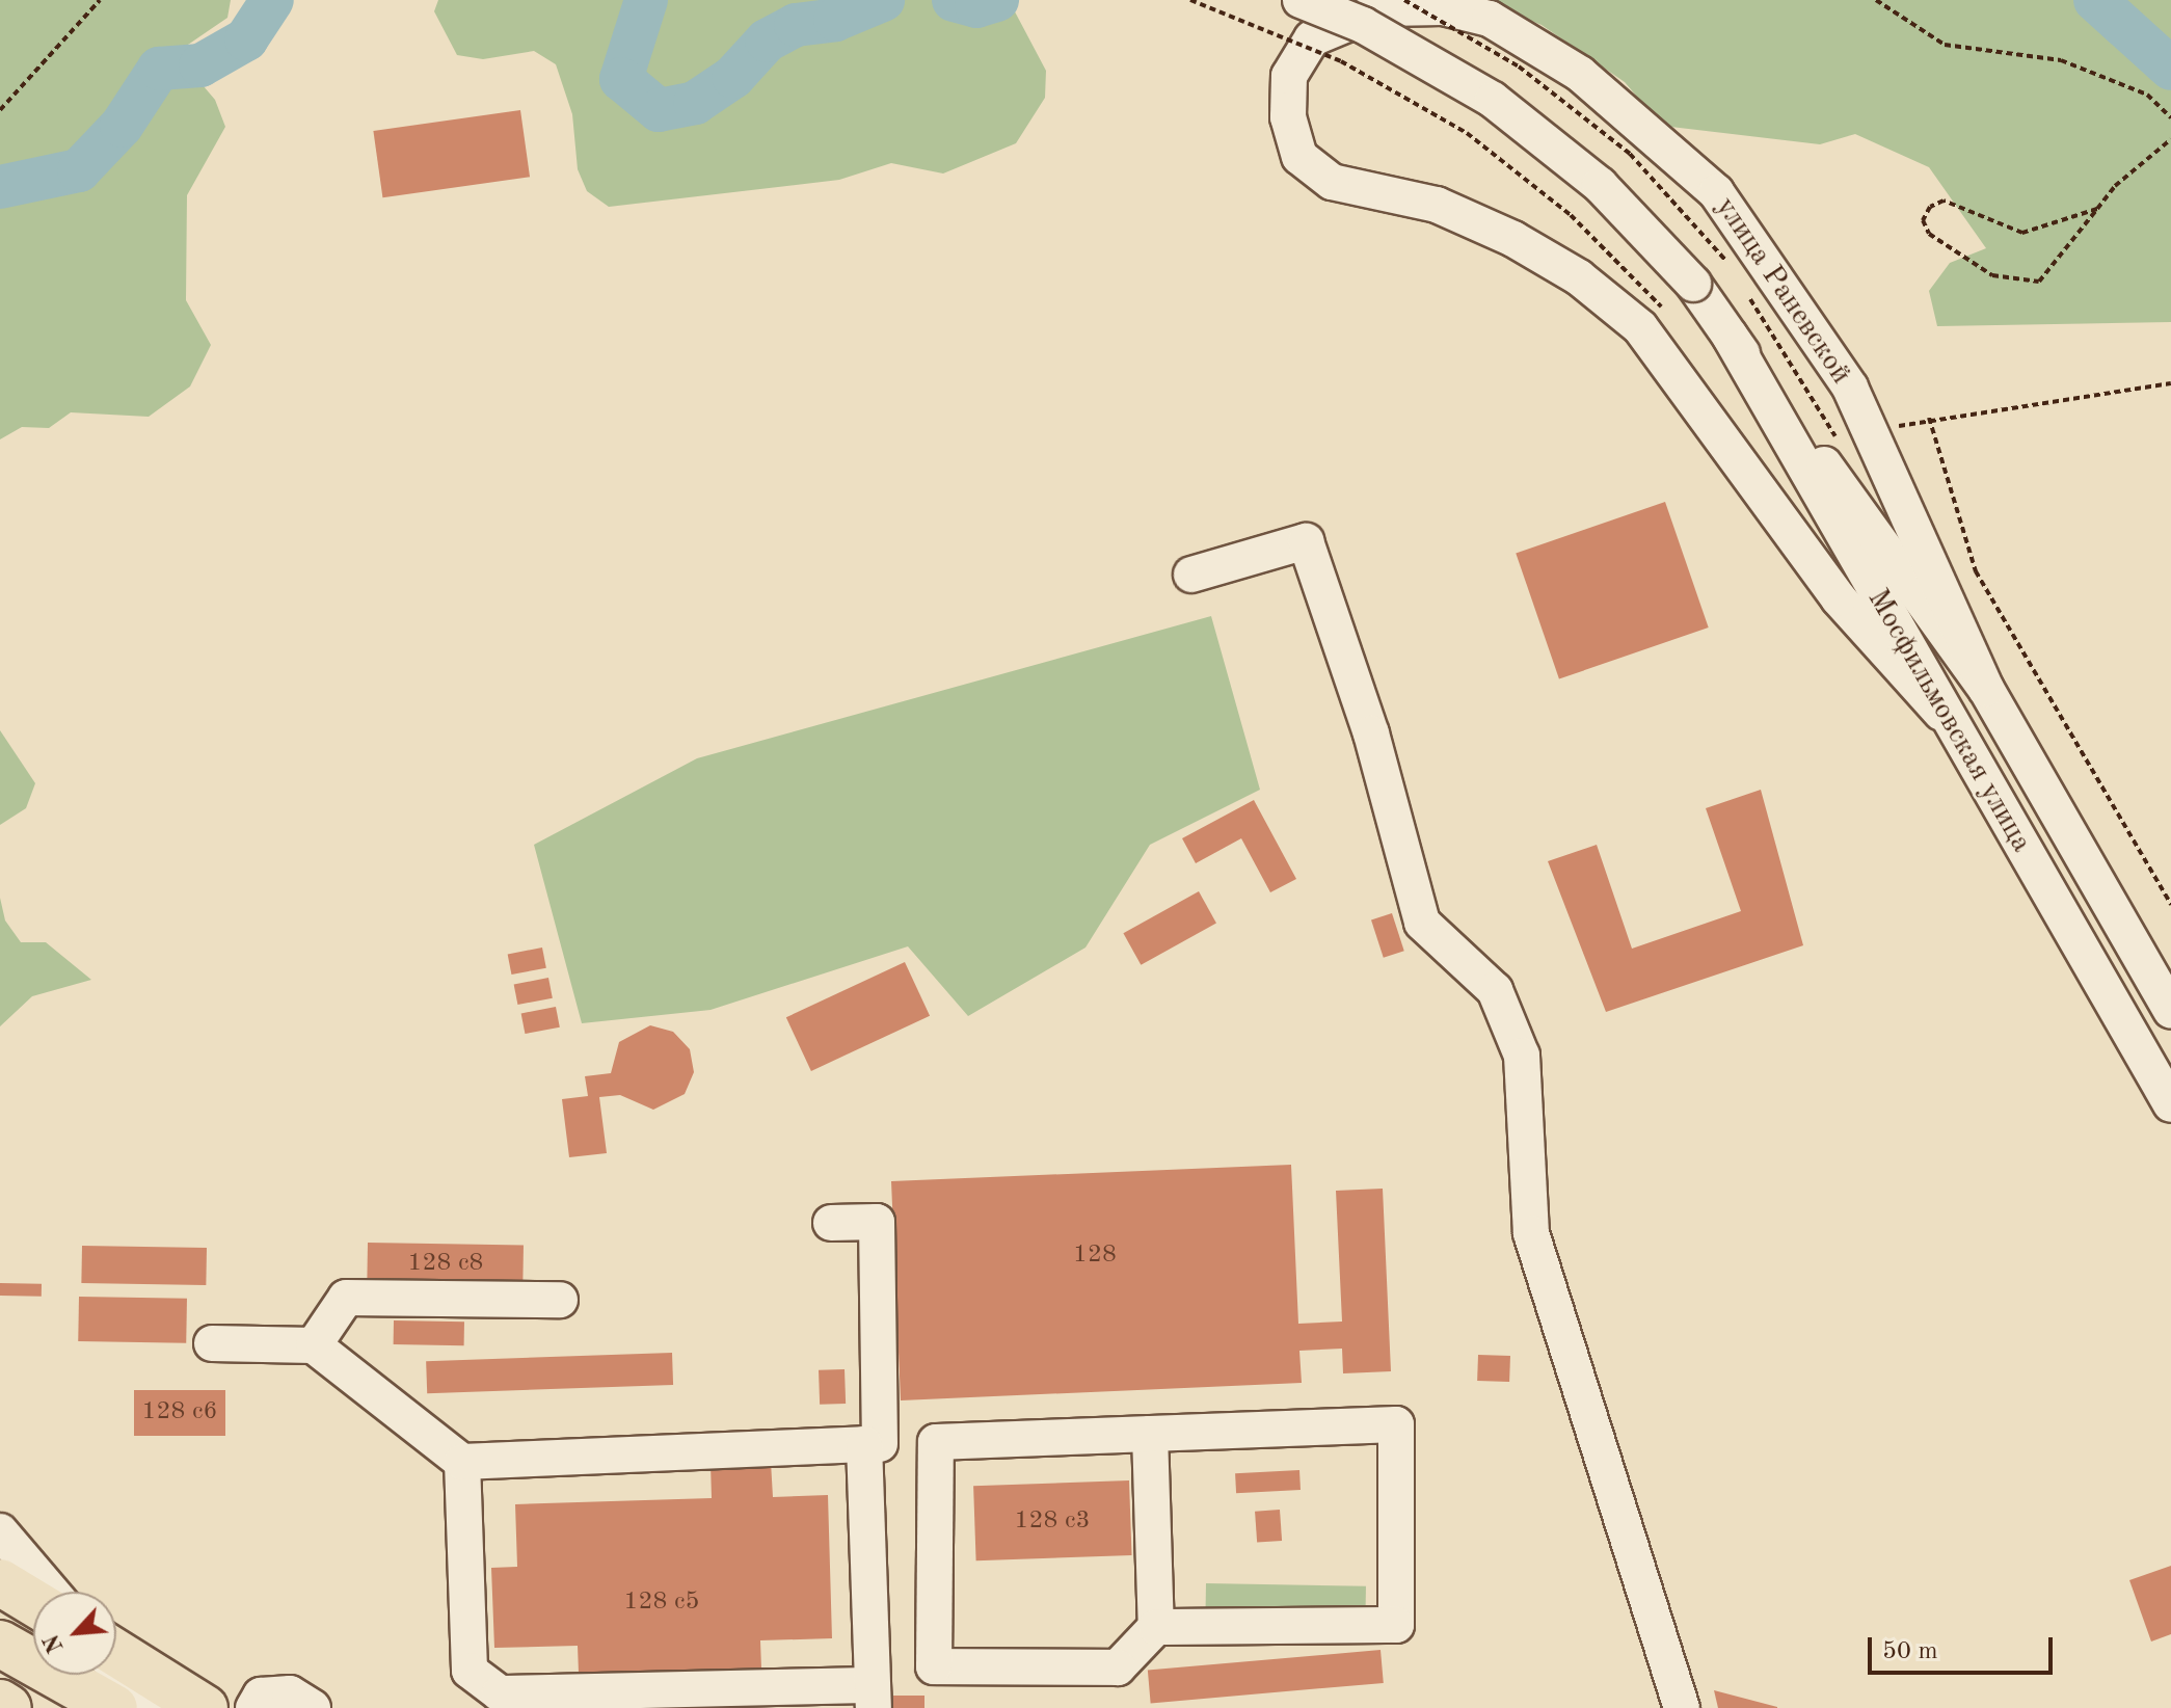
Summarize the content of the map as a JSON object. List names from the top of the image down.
{
  "streets": {
    "street": ["улица Раневской", "Мосфильмовская улица"]
  },
  "crossings": [
    ["улица Раневской", "Мосфильмовская улица"]
  ],
  "house_numbers": [
    "128",
    "128 с8",
    "128 с6",
    "128 с3",
    "128 с5"
  ],
  "scale_bar": "50 m",
  "north": "bottom left"
}
